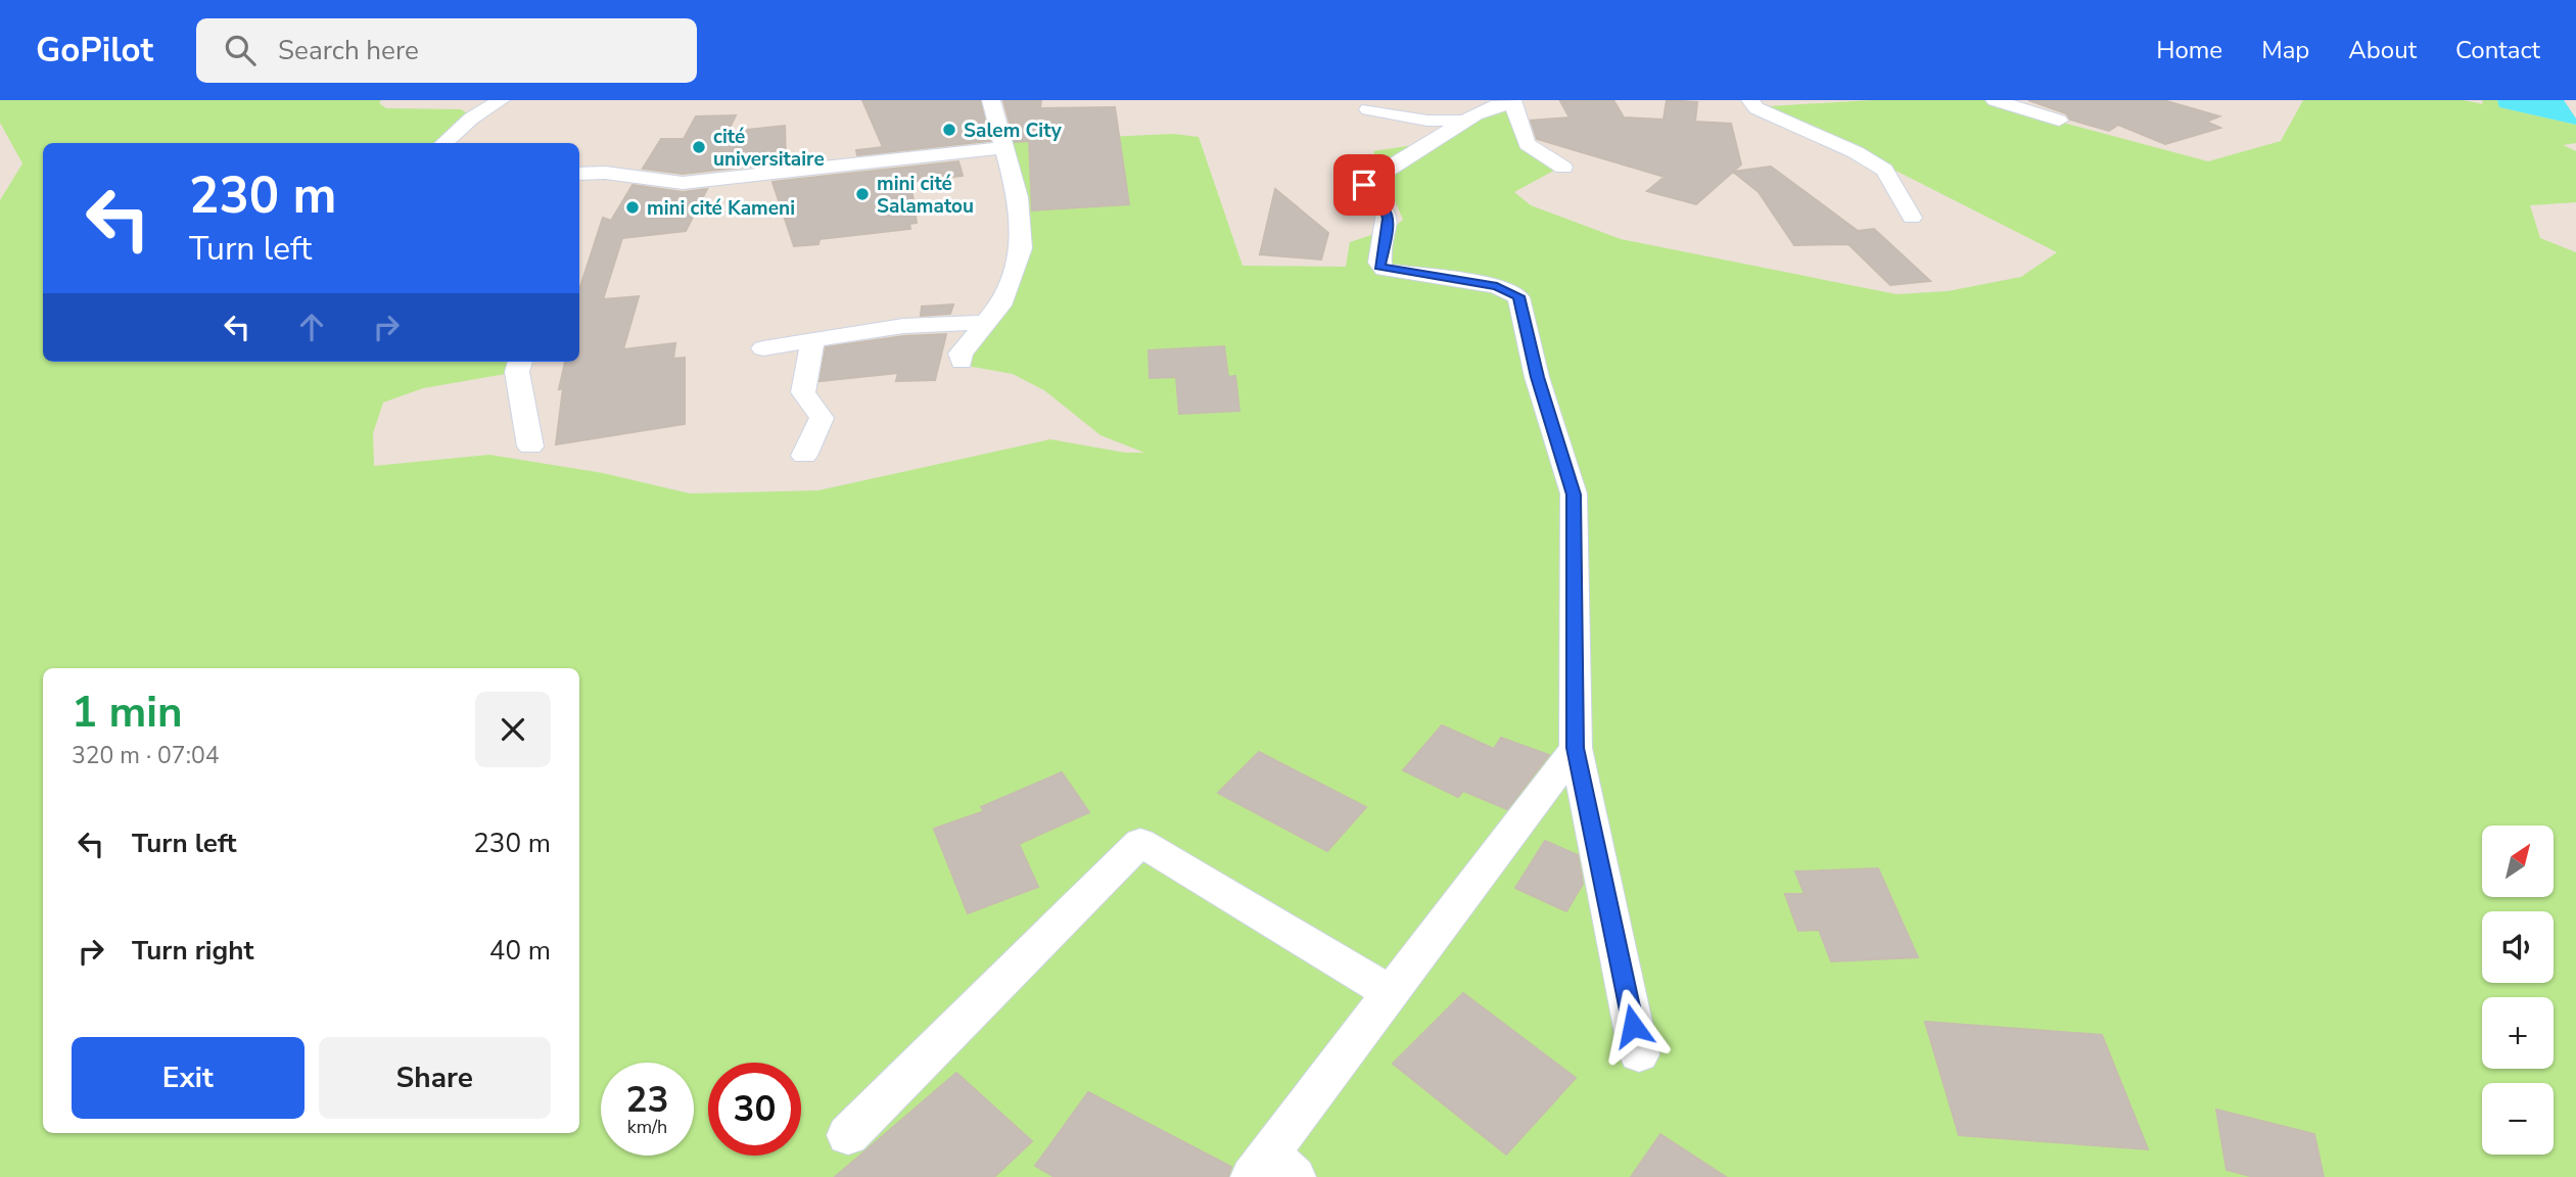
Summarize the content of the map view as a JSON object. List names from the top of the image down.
{
  "places": [
    "Salem City",
    "cité universitaire",
    "mini cité Salamatou",
    "mini cité Kameni"
  ],
  "north": "top right",
  "page": {
    "header": "GoPilot",
    "search": "Search here",
    "nav": [
      "Home",
      "Map",
      "About",
      "Contact"
    ],
    "turn": ["230 m", "Turn left"],
    "heading": ["1 min", "320 m · 07:04"],
    "list": [
      {
        "name": "Turn left",
        "value": "230 m"
      },
      {
        "name": "Turn right",
        "value": "40 m"
      }
    ],
    "map_buttons": ["+", "−"],
    "buttons": ["Exit", "Share"],
    "speed": "23 km/h",
    "limit": "30"
  }
}
